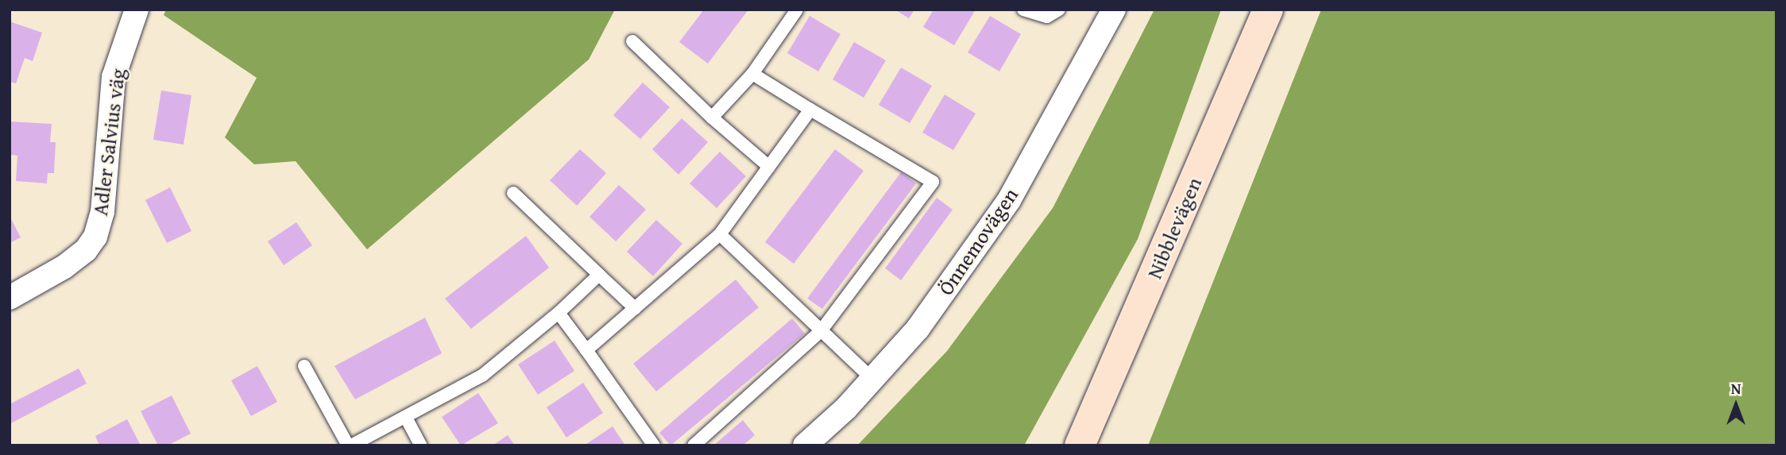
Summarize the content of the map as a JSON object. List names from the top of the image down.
{
  "streets": {
    "street": ["Adler Salvius väg", "Nibblevägen", "Önnemovägen"]
  },
  "north": "top"
}
